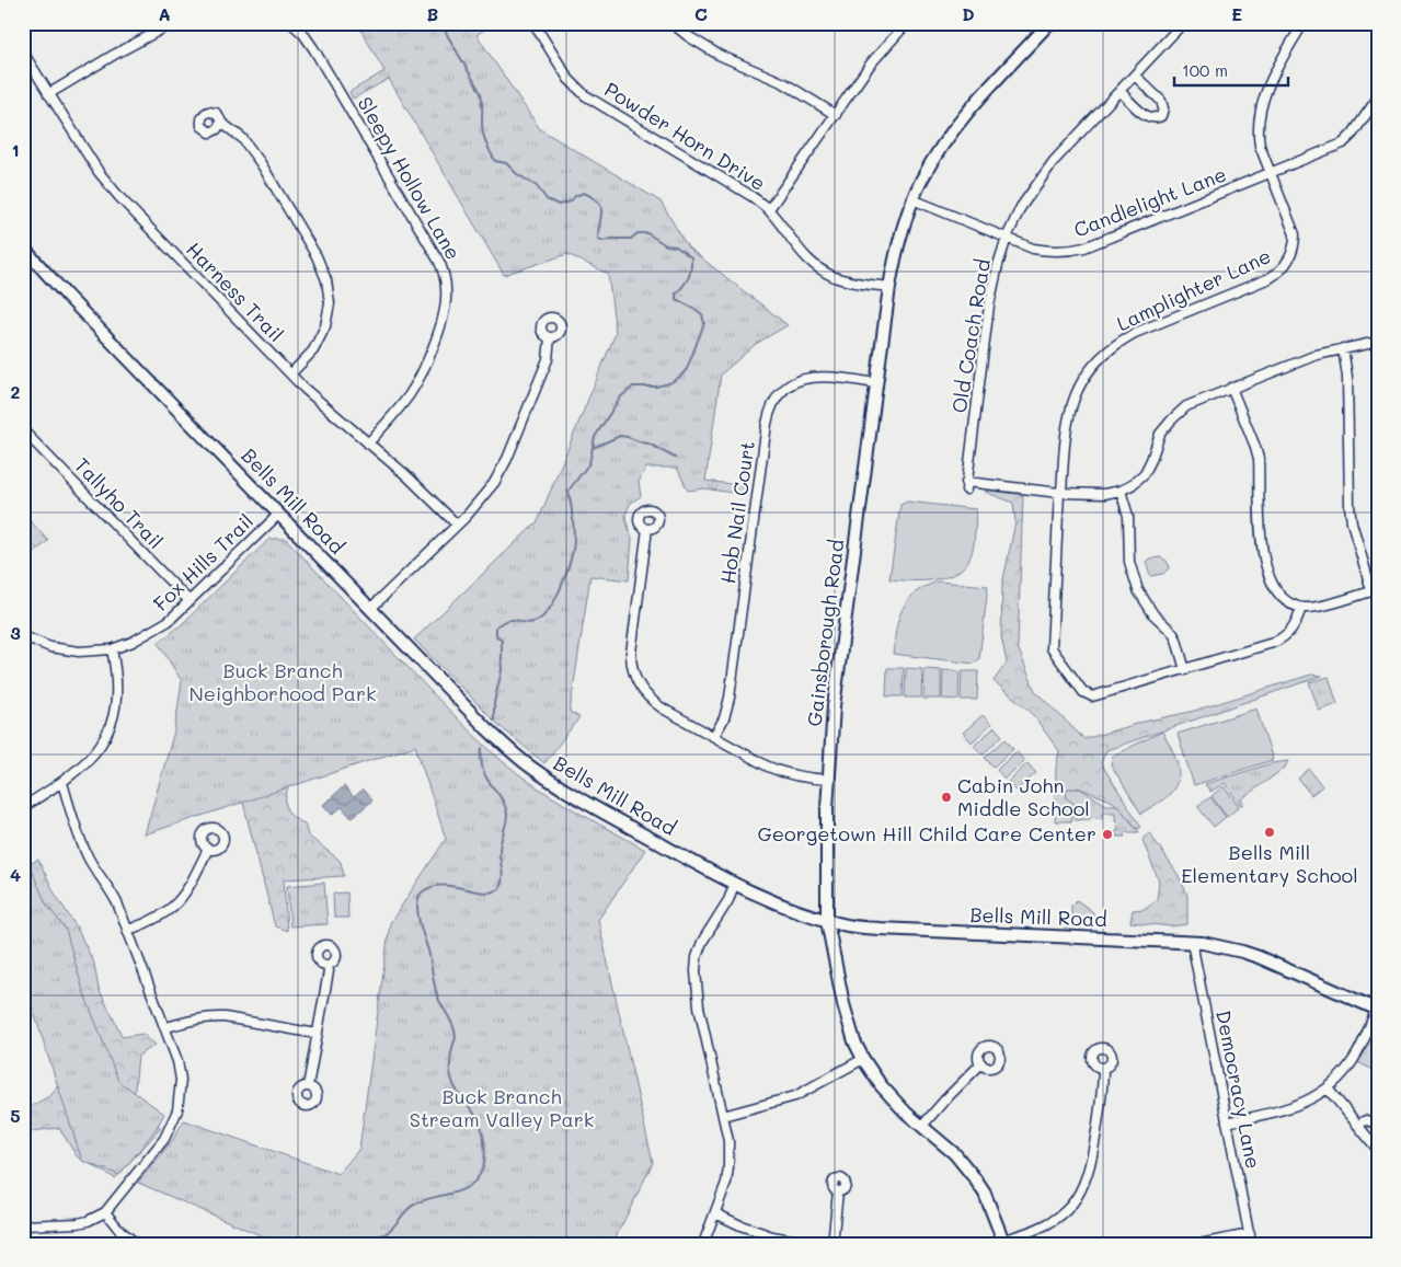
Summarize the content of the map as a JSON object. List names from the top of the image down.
{
  "streets": {
    "street": [
      "Powder Horn Drive",
      "Sleepy Hollow Lane",
      "Candlelight Lane",
      "Lamplighter Lane",
      "Harness Trail",
      "Old Coach Road",
      "Bells Mill Road",
      "Tallyho Trail",
      "Hob Nail Court",
      "Fox Hills Trail",
      "Gainsborough Road",
      "Democracy Lane"
    ]
  },
  "crossings": [
    ["Powder Horn Drive", "Gainsborough Road"],
    ["Sleepy Hollow Lane", "Harness Trail"],
    ["Candlelight Lane", "Lamplighter Lane"],
    ["Candlelight Lane", "Old Coach Road"],
    ["Candlelight Lane", "Gainsborough Road"],
    ["Lamplighter Lane", "Old Coach Road"],
    ["Bells Mill Road", "Fox Hills Trail"],
    ["Bells Mill Road", "Gainsborough Road"],
    ["Bells Mill Road", "Democracy Lane"],
    ["Tallyho Trail", "Fox Hills Trail"],
    ["Hob Nail Court", "Gainsborough Road"]
  ],
  "parks": ["Buck Branch Neighborhood Park", "Buck Branch Stream Valley Park"],
  "places": ["Cabin John Middle School", "Bells Mill Elementary School", "Georgetown Hill Child Care Center"],
  "scale_bar": "100 m",
  "grid": {
    "columns": [
      "A",
      "B",
      "C",
      "D",
      "E"
    ],
    "rows": [
      "1",
      "2",
      "3",
      "4",
      "5"
    ]
  }
}
